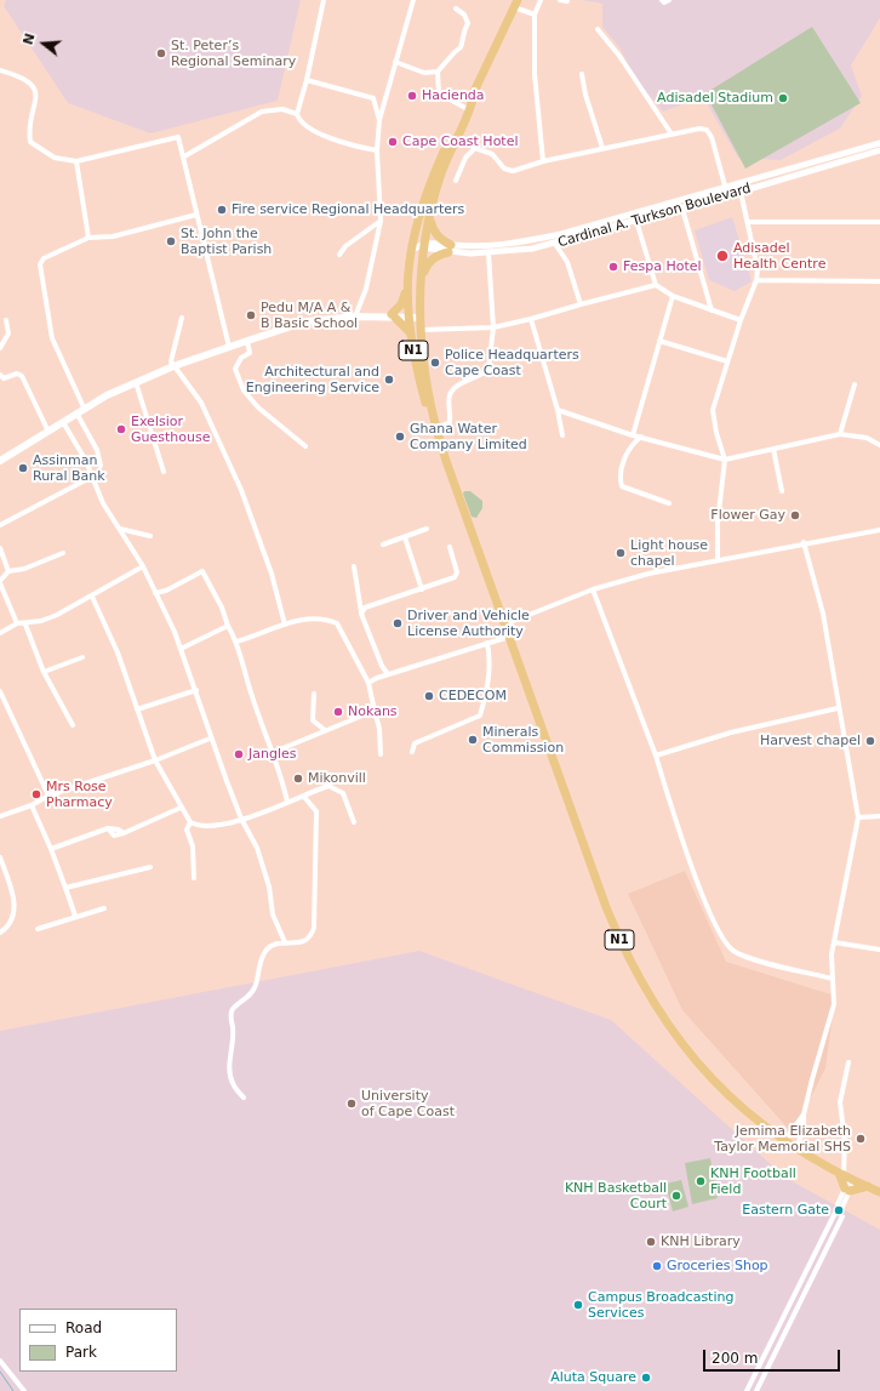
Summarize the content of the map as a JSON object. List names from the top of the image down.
{
  "streets": {
    "highway": ["N1"],
    "street": ["Cardinal A. Turkson Boulevard"]
  },
  "crossings": [
    ["Cardinal A. Turkson Boulevard", "N1"]
  ],
  "places": [
    "St. Peter’s Regional Seminary",
    "Hacienda",
    "Adisadel Stadium",
    "Cape Coast Hotel",
    "Fire service Regional Headquarters",
    "St. John the Baptist Parish",
    "Adisadel Health Centre",
    "Fespa Hotel",
    "Pedu M/A A & B Basic School",
    "Police Headquarters Cape Coast",
    "Architectural and Engineering Service",
    "Exelsior Guesthouse",
    "Ghana Water Company Limited",
    "Assinman Rural Bank",
    "Flower Gay",
    "Light house chapel",
    "Driver and Vehicle License Authority",
    "CEDECOM",
    "Nokans",
    "Minerals Commission",
    "Harvest chapel",
    "Jangles",
    "Mikonvill",
    "Mrs Rose Pharmacy",
    "University of Cape Coast",
    "Jemima Elizabeth Taylor Memorial SHS",
    "KNH Football Field",
    "KNH Basketball Court",
    "Eastern Gate",
    "KNH Library",
    "Groceries Shop",
    "Campus Broadcasting Services",
    "Aluta Square"
  ],
  "legend": ["Road", "Park"],
  "scale_bar": "200 m",
  "north": "left"
}
